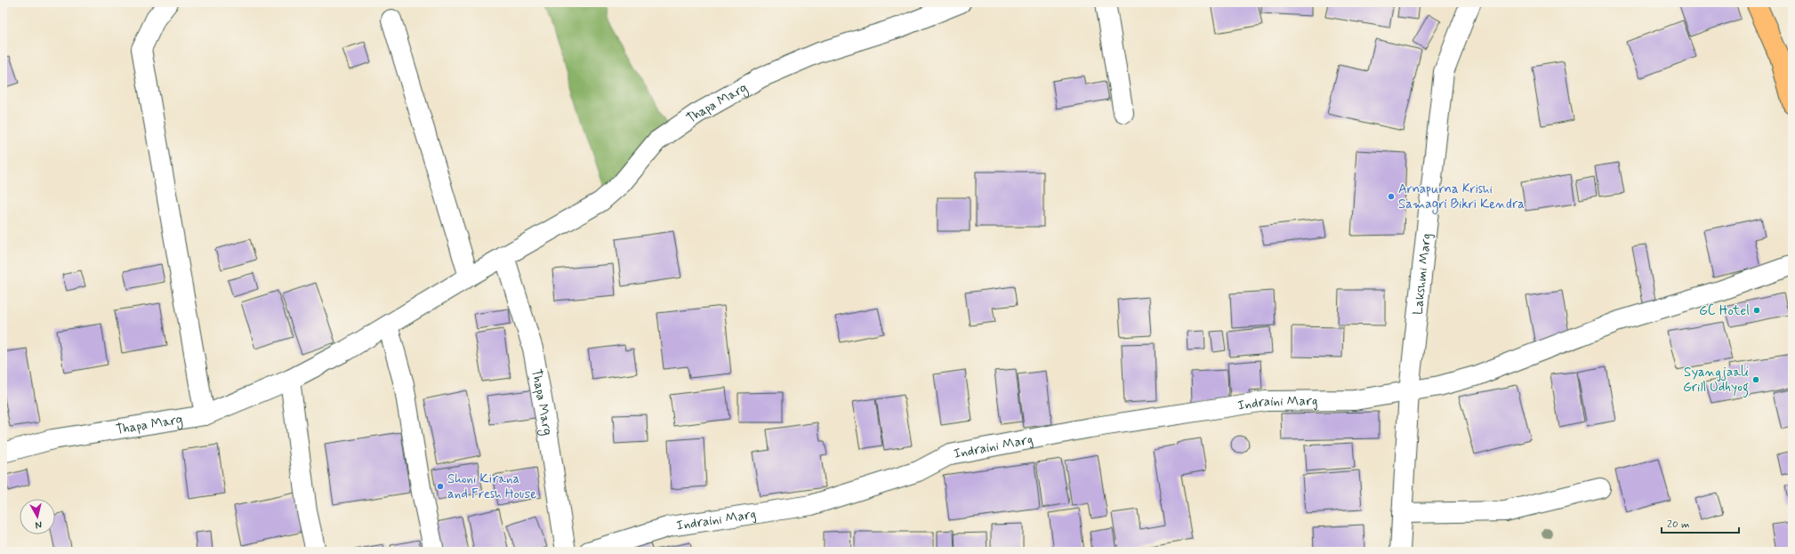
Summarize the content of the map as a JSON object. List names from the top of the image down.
{
  "streets": {
    "street": ["Thapa Marg", "Lakshmi Marg", "Indraini Marg"]
  },
  "crossings": [
    ["Lakshmi Marg", "Indraini Marg"]
  ],
  "places": [
    "Arnapurna Krishi Samagri Bikri Kendra",
    "GC Hotel",
    "Syangjaali Grill Udhyog",
    "Shoni Kirana and Fresh House"
  ],
  "scale_bar": "20 m",
  "north": "bottom"
}
